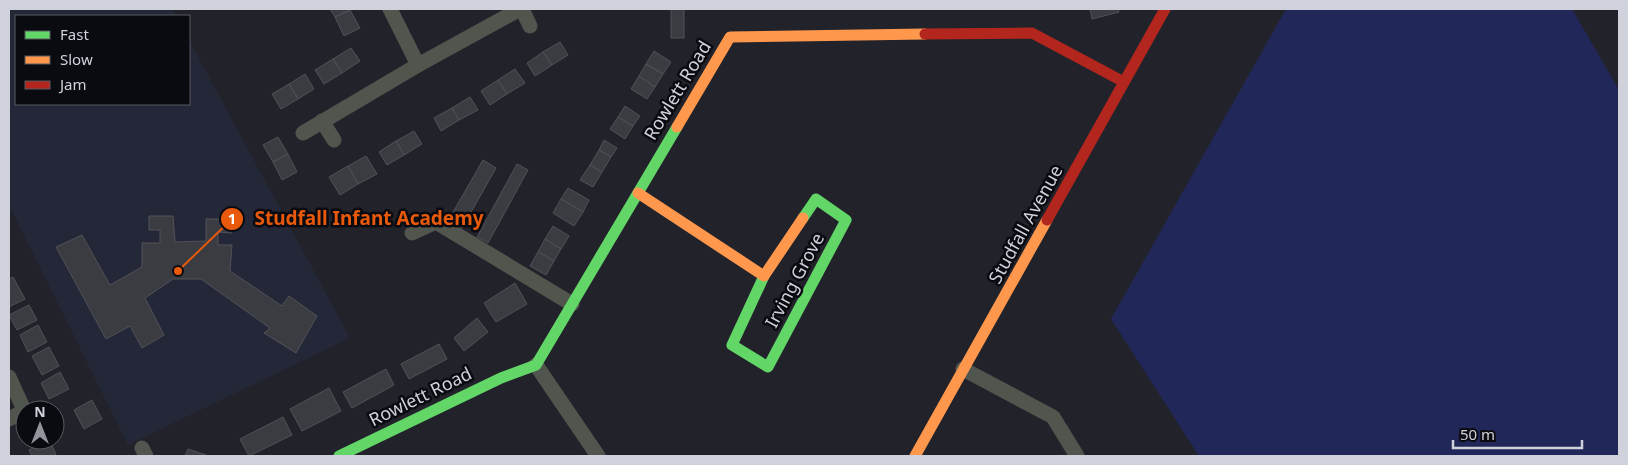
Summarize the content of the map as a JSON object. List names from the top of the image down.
{
  "streets": {
    "street": ["Rowlett Road", "Studfall Avenue", "Irving Grove"]
  },
  "crossings": [
    ["Rowlett Road", "Studfall Avenue"],
    ["Rowlett Road", "Irving Grove"]
  ],
  "places": ["Studfall Infant Academy"],
  "legend": ["Fast", "Slow", "Jam"],
  "scale_bar": "50 m",
  "north": "top"
}
